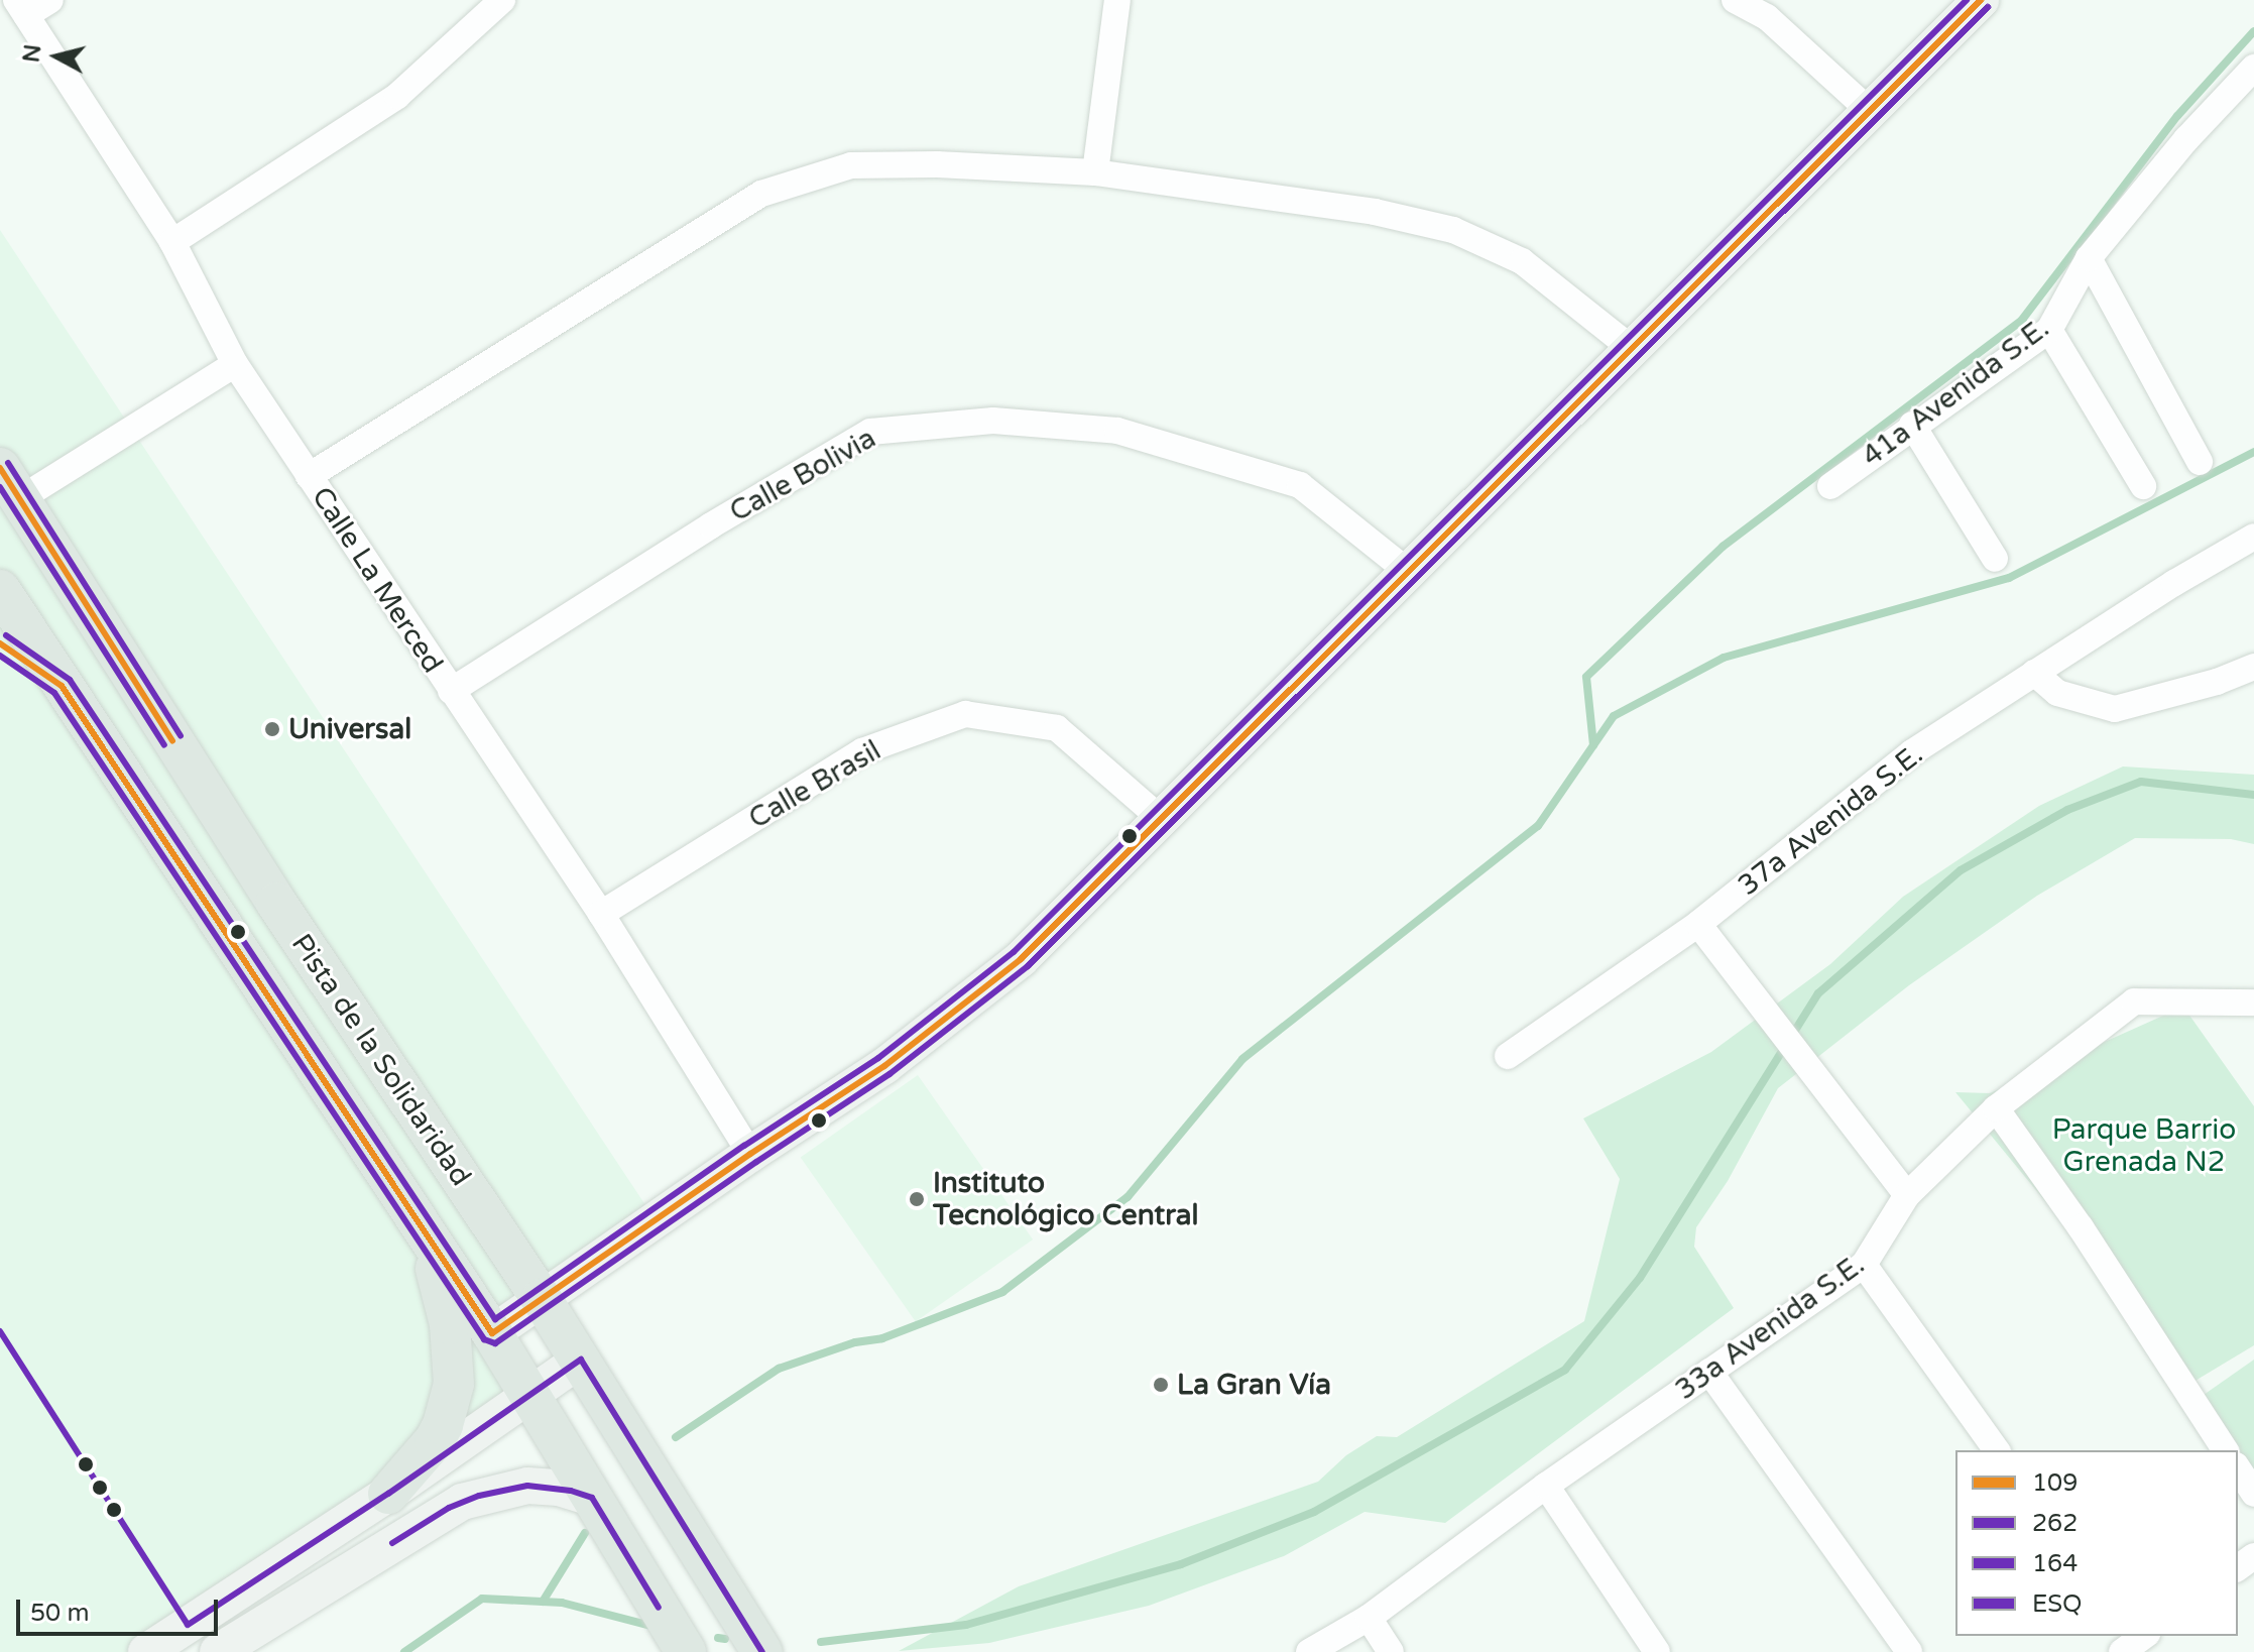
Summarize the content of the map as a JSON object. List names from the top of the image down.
{
  "streets": {
    "main road": ["Pista de la Solidaridad"],
    "street": [
      "41a Avenida S.E.",
      "Calle Bolivia",
      "Calle La Merced",
      "Calle Brasil",
      "37a Avenida S.E.",
      "33a Avenida S.E."
    ]
  },
  "crossings": [
    ["Calle Bolivia", "Calle La Merced"],
    ["Calle La Merced", "Calle Brasil"]
  ],
  "parks": ["Parque Barrio Grenada N2"],
  "places": ["Universal", "Instituto Tecnológico Central", "La Gran Vía"],
  "lines": [
    "transit line 109",
    "transit line 164",
    "transit line 262",
    "transit line ESQ"
  ],
  "legend": [
    "109",
    "262",
    "164",
    "ESQ"
  ],
  "scale_bar": "50 m",
  "north": "left"
}
